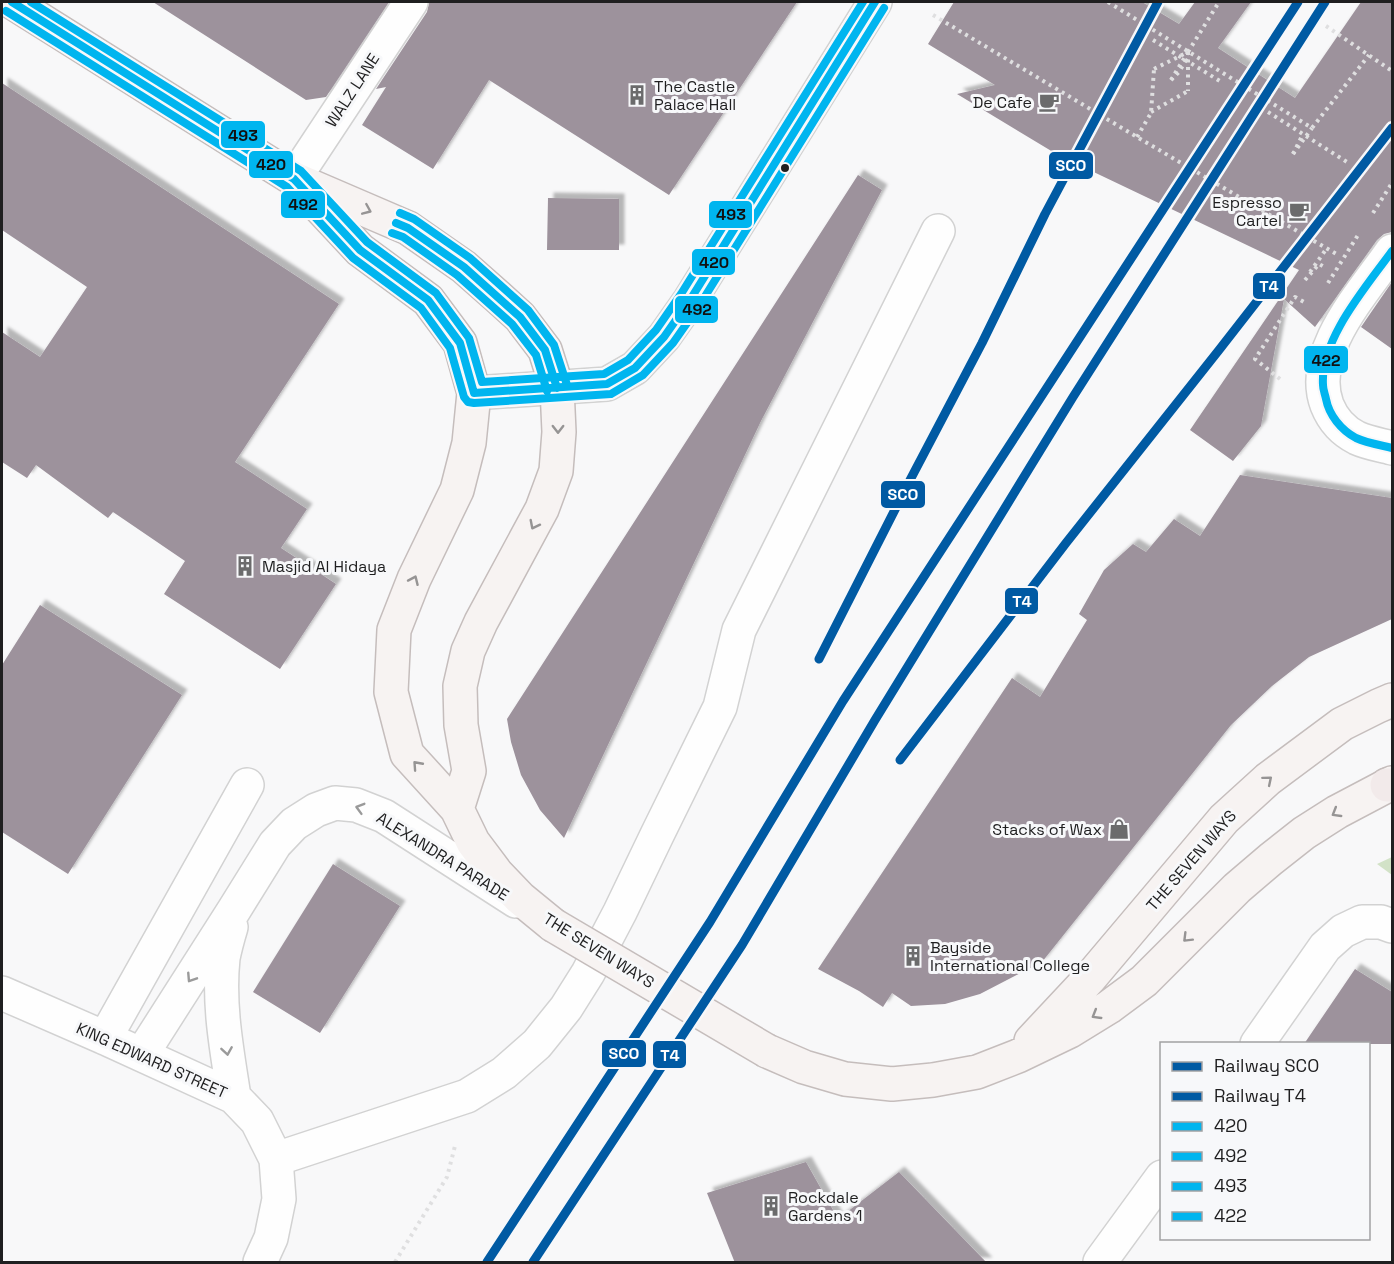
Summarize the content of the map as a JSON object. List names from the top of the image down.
{
  "streets": {
    "main road": ["THE SEVEN WAYS"],
    "street": ["WALZ LANE", "ALEXANDRA PARADE", "KING EDWARD STREET"]
  },
  "crossings": [
    ["ALEXANDRA PARADE", "THE SEVEN WAYS"],
    ["ALEXANDRA PARADE", "KING EDWARD STREET"]
  ],
  "places": {
    "building": [
      "The Castle Palace Hall",
      "Masjid Al Hidaya",
      "Bayside International College",
      "Rockdale Gardens 1"
    ],
    "cafe": ["De Cafe", "Espresso Cartel"],
    "shop": ["Stacks of Wax"]
  },
  "lines": [
    "rail line SCO",
    "rail line T4",
    "transit line 420",
    "transit line 493",
    "transit line 492",
    "transit line 422"
  ],
  "legend": [
    "Railway SCO",
    "Railway T4",
    "420",
    "492",
    "493",
    "422"
  ]
}
